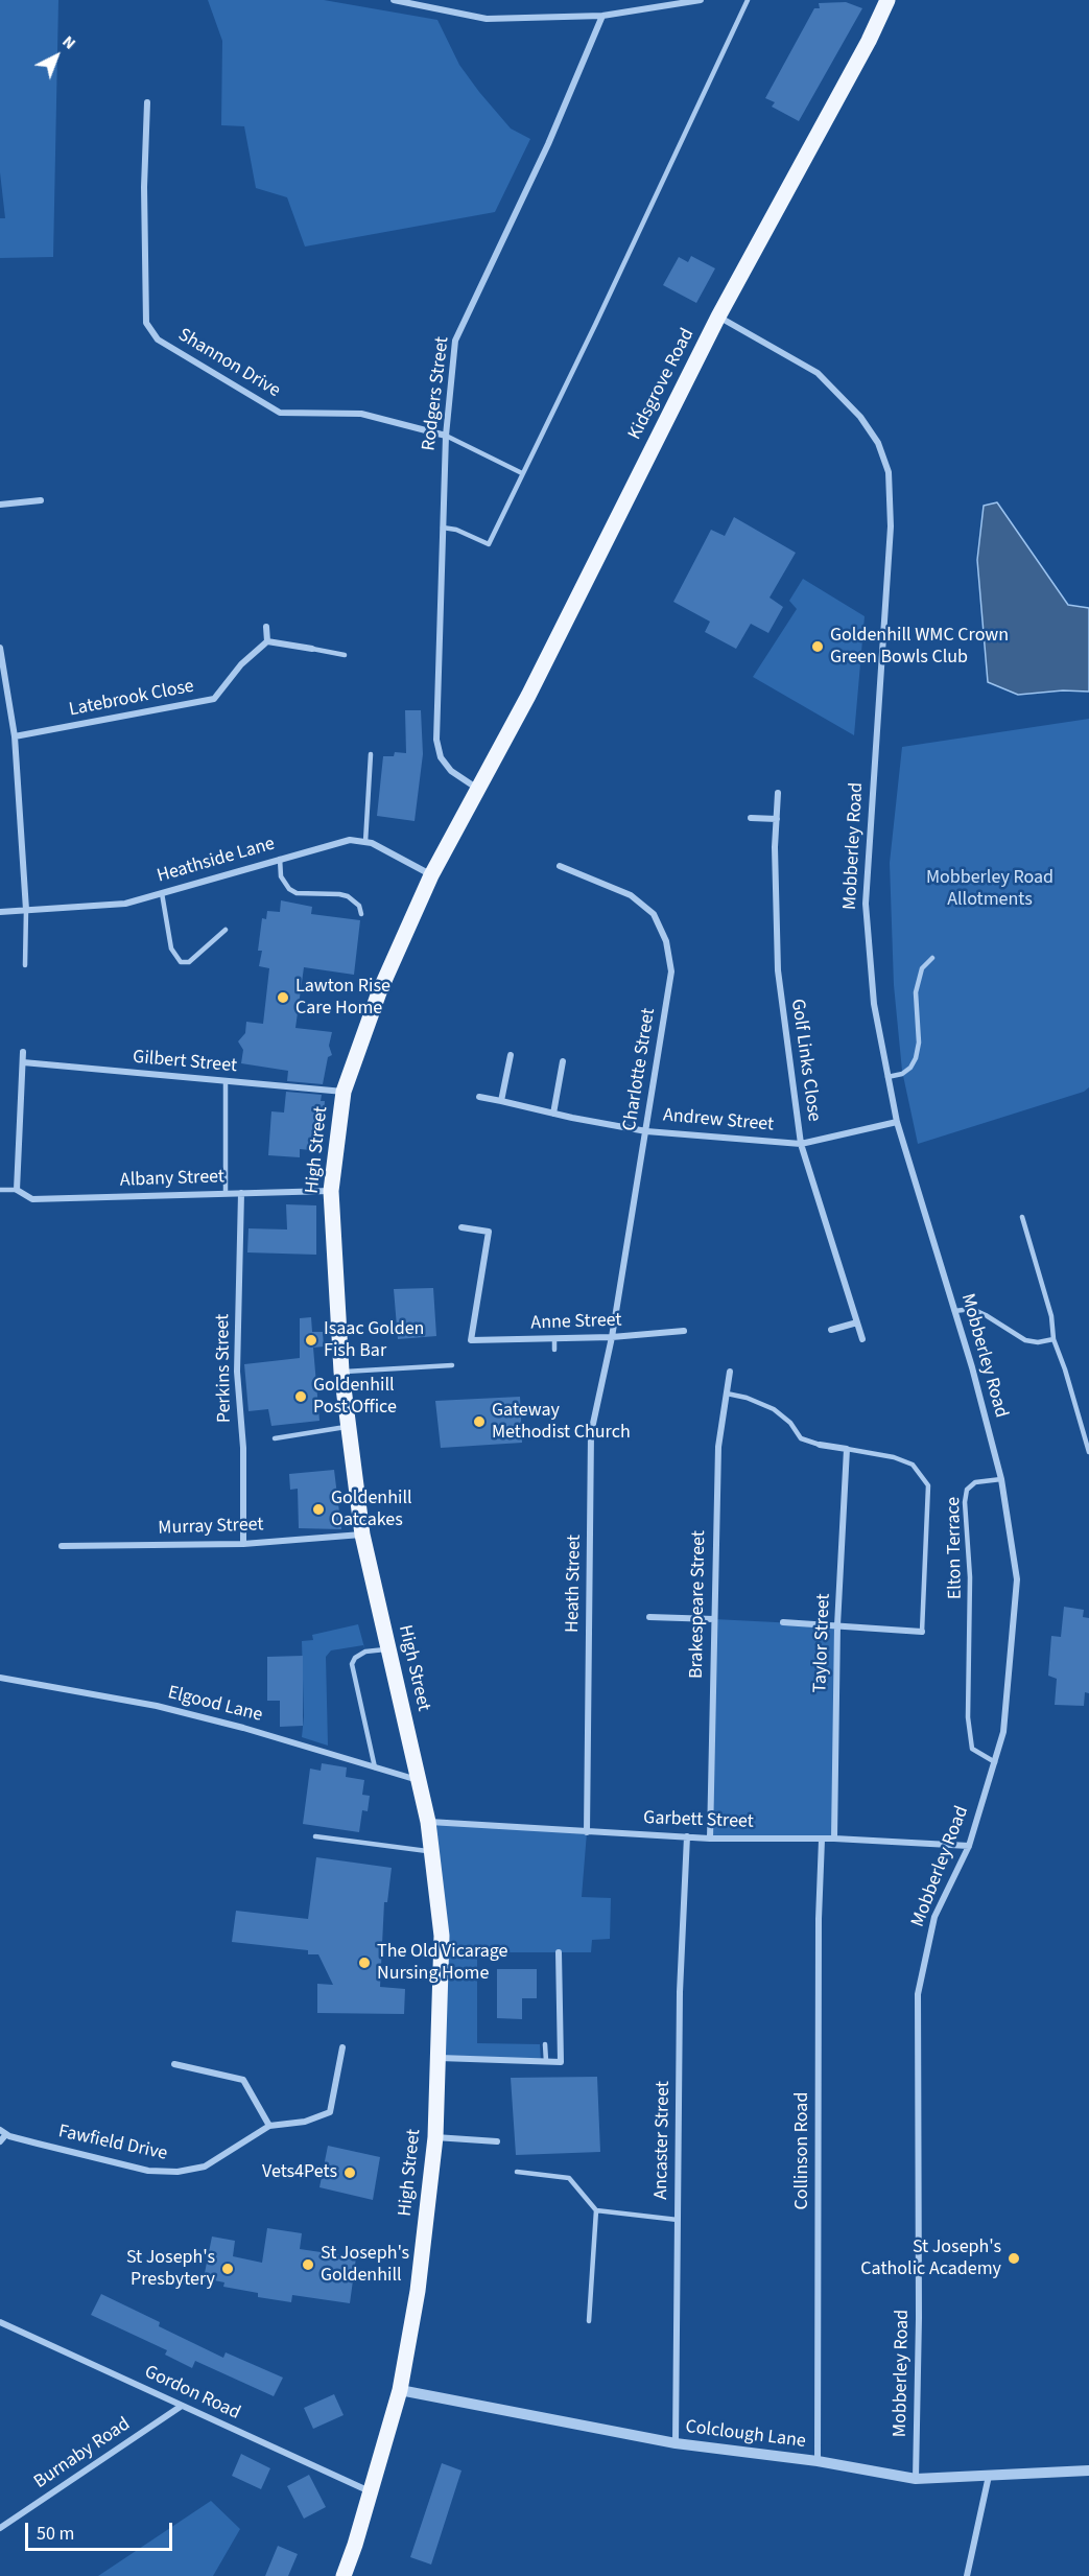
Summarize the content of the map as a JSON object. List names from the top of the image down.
{
  "streets": {
    "main road": ["Kidsgrove Road", "High Street"],
    "street": [
      "Shannon Drive",
      "Rodgers Street",
      "Latebrook Close",
      "Mobberley Road",
      "Heathside Lane",
      "Golf Links Close",
      "Gilbert Street",
      "Charlotte Street",
      "Andrew Street",
      "Albany Street",
      "Anne Street",
      "Perkins Street",
      "Murray Street",
      "Heath Street",
      "Brakespeare Street",
      "Taylor Street",
      "Elgood Lane",
      "Garbett Street",
      "Ancaster Street",
      "Fawfield Drive",
      "Collinson Road",
      "Gordon Road",
      "Colclough Lane",
      "Burnaby Road"
    ],
    "lane": ["Elton Terrace"]
  },
  "crossings": [
    ["Shannon Drive", "Rodgers Street"],
    ["Kidsgrove Road", "Rodgers Street"],
    ["Kidsgrove Road", "Mobberley Road"],
    ["Kidsgrove Road", "High Street"],
    ["Rodgers Street", "High Street"],
    ["Mobberley Road", "Andrew Street"],
    ["Mobberley Road", "Elton Terrace"],
    ["Mobberley Road", "Garbett Street"],
    ["Mobberley Road", "Colclough Lane"],
    ["Heathside Lane", "High Street"],
    ["Golf Links Close", "Andrew Street"],
    ["Gilbert Street", "High Street"],
    ["Charlotte Street", "Andrew Street"],
    ["Charlotte Street", "Anne Street"],
    ["Charlotte Street", "Heath Street"],
    ["High Street", "Albany Street"],
    ["High Street", "Murray Street"],
    ["High Street", "Elgood Lane"],
    ["High Street", "Garbett Street"],
    ["High Street", "Gordon Road"],
    ["High Street", "Colclough Lane"],
    ["Albany Street", "Perkins Street"],
    ["Anne Street", "Heath Street"],
    ["Perkins Street", "Murray Street"],
    ["Heath Street", "Garbett Street"],
    ["Brakespeare Street", "Garbett Street"],
    ["Taylor Street", "Garbett Street"],
    ["Garbett Street", "Ancaster Street"],
    ["Garbett Street", "Collinson Road"],
    ["Ancaster Street", "Colclough Lane"],
    ["Collinson Road", "Colclough Lane"],
    ["Gordon Road", "Burnaby Road"]
  ],
  "parks": ["Mobberley Road Allotments"],
  "places": [
    "Goldenhill WMC Crown Green Bowls Club",
    "Lawton Rise Care Home",
    "Isaac Golden Fish Bar",
    "Goldenhill Post Office",
    "Gateway Methodist Church",
    "Goldenhill Oatcakes",
    "The Old Vicarage Nursing Home",
    "Vets4Pets",
    "St Joseph's Catholic Academy",
    "St Joseph's Goldenhill",
    "St Joseph's Presbytery"
  ],
  "scale_bar": "50 m",
  "north": "top right"
}
